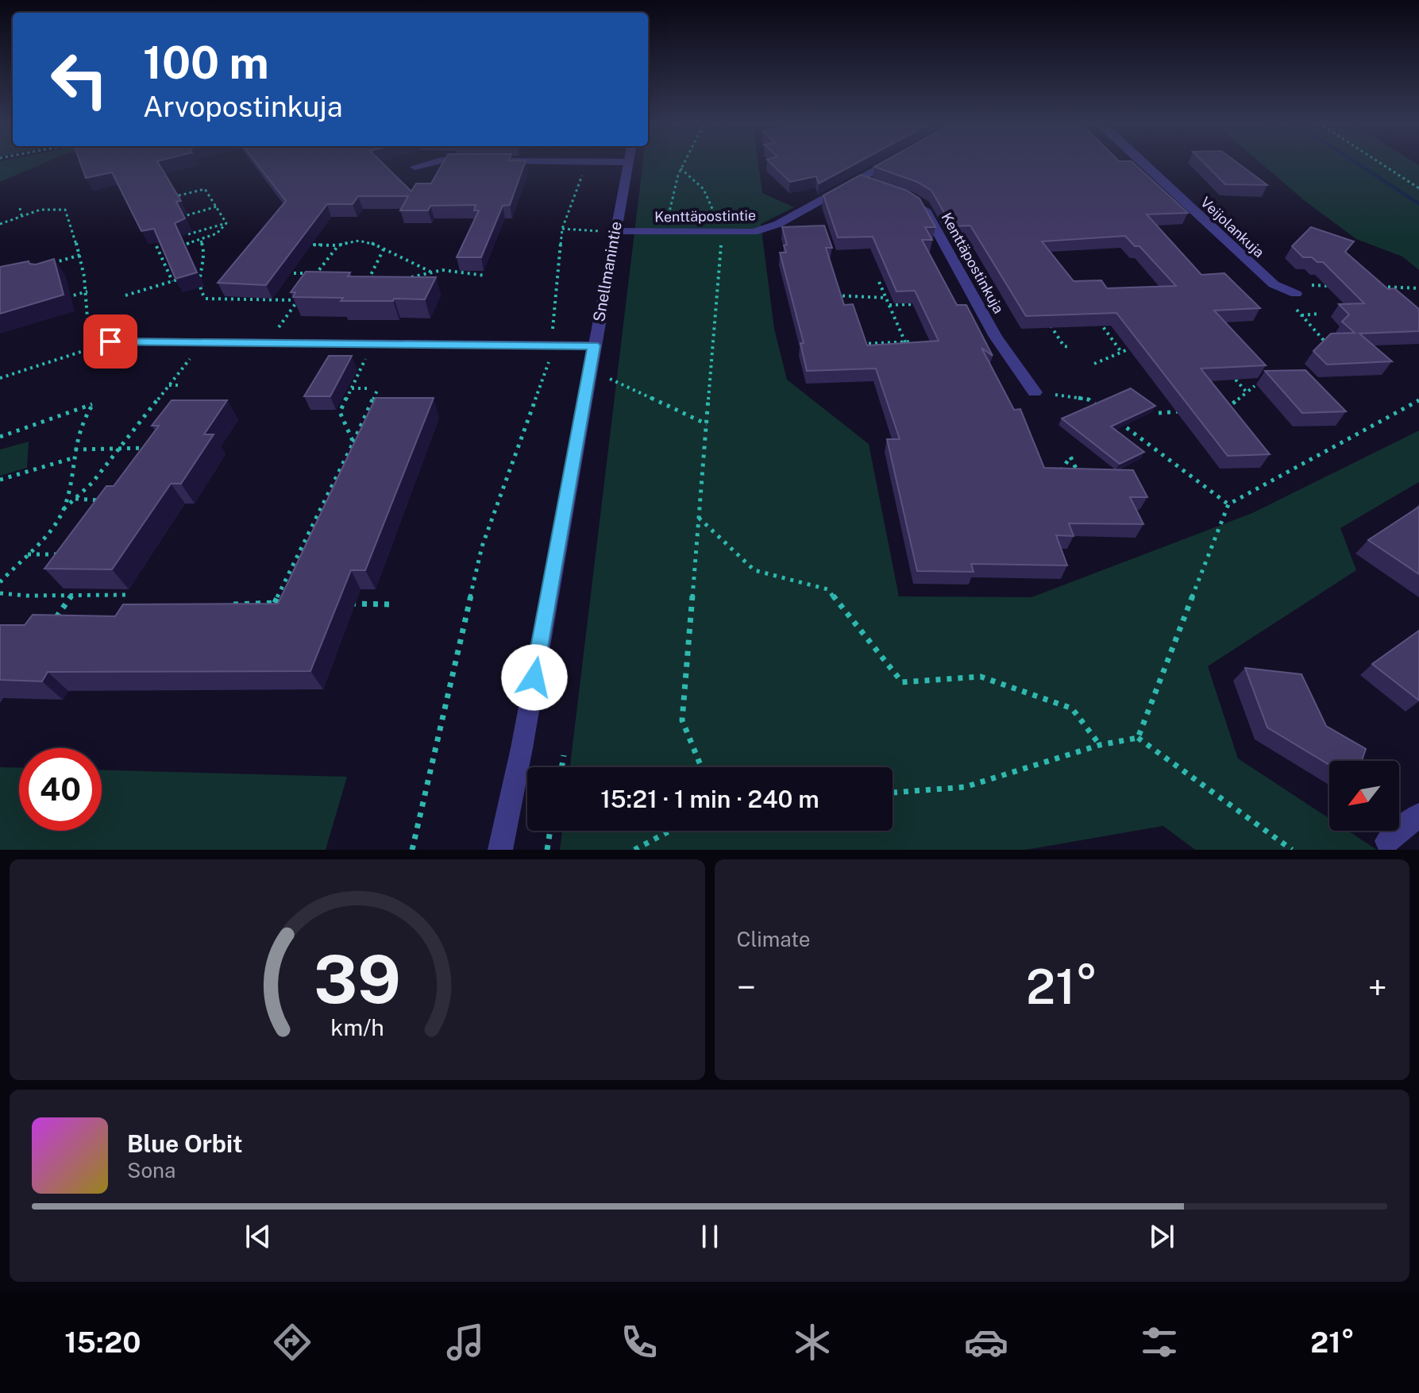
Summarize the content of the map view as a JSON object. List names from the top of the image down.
{
  "streets": {
    "street": [
      "Kenttäpostintie",
      "Veijolankuja",
      "Kenttäpostinkuja",
      "Snellmanintie"
    ]
  },
  "crossings": [
    ["Kenttäpostintie", "Snellmanintie"]
  ],
  "north": "bottom left",
  "page": {
    "turn": ["100 m", "Arvopostinkuja"],
    "limit": "40",
    "trip": "15:21 · 1 min · 240 m",
    "tile": "Climate",
    "heat": ["−", "21°", "+"],
    "song": ["Blue Orbit", "Sona"],
    "tabs": ["15:20", "21°"],
    "gauge": ["39", "km/h"]
  }
}
